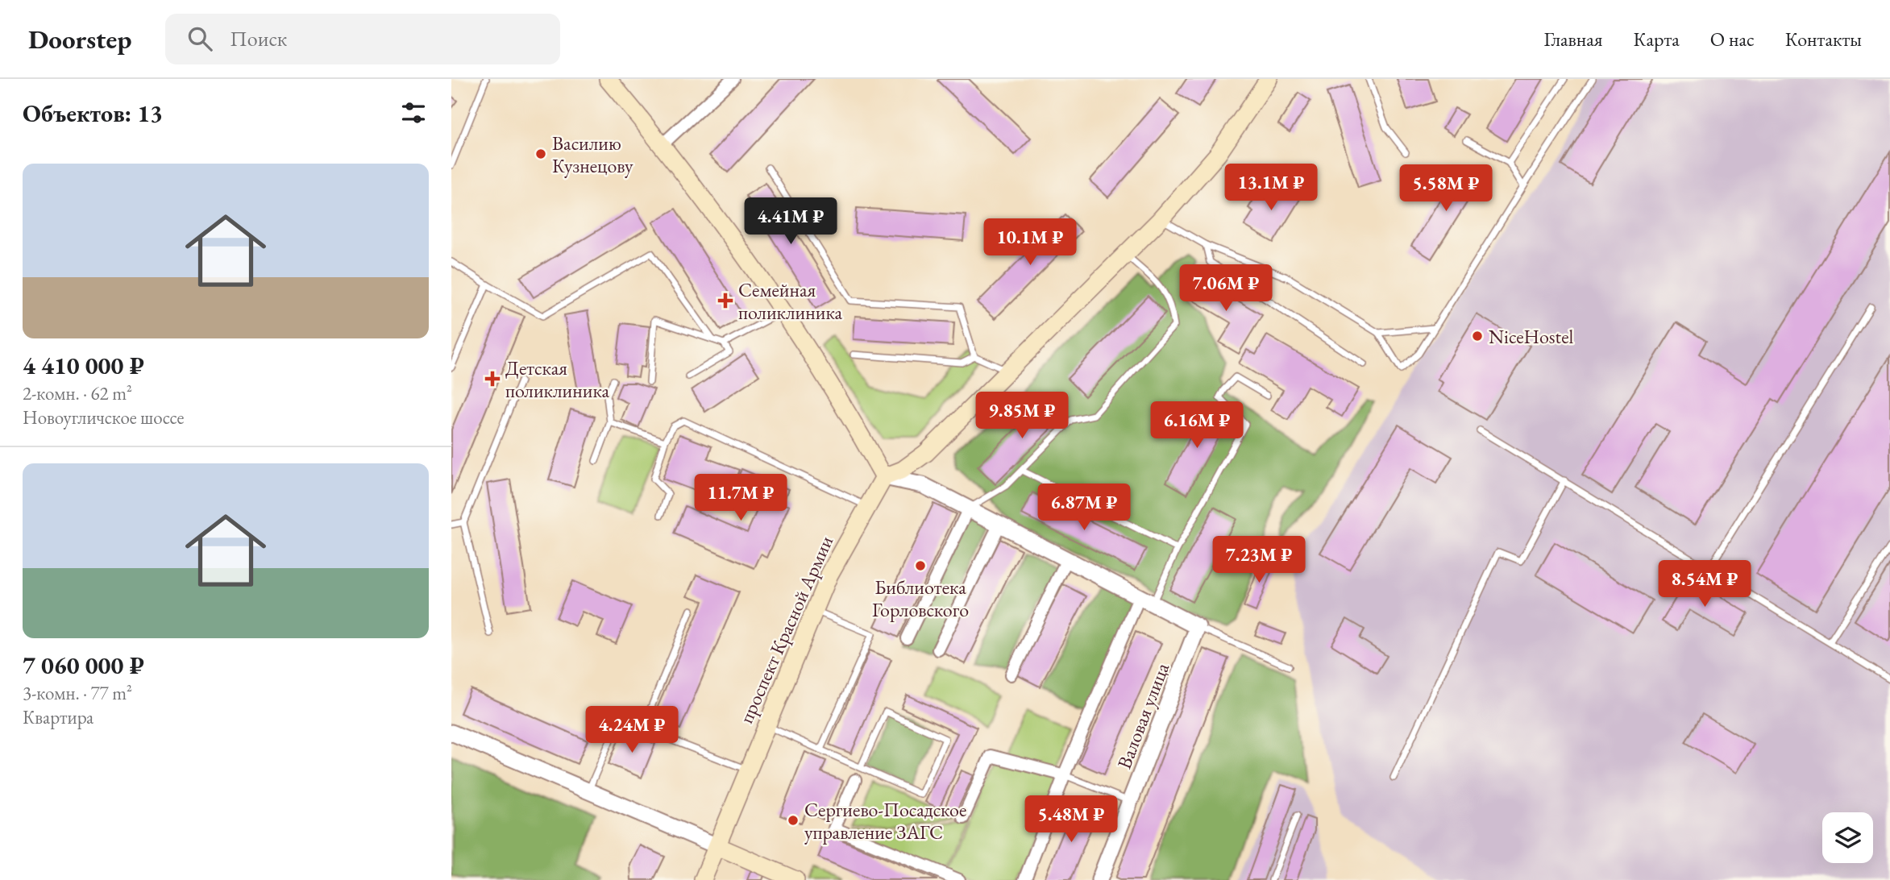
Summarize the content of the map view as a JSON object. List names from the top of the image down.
{
  "streets": {
    "main road": ["проспект Красной Армии"],
    "street": ["Валовая улица"]
  },
  "places": {
    "other": [
      "Василию Кузнецову",
      "NiceHostel",
      "Библиотека Горловского",
      "Сергиево-Посадское управление ЗАГС"
    ],
    "health": ["Семейная поликлиника", "Детская поликлиника"]
  },
  "page": {
    "header": "Doorstep",
    "search": "Поиск",
    "nav": [
      "Главная",
      "Карта",
      "О нас",
      "Контакты"
    ],
    "heading": "Объектов: 13",
    "list": [
      {
        "name": "4 410 000 ₽",
        "note": "2-комн. · 62 m² · Новоугличское шоссе"
      },
      {
        "name": "7 060 000 ₽",
        "note": "3-комн. · 77 m² · Квартира"
      }
    ],
    "price": [
      "13.1M ₽",
      "5.58M ₽",
      "4.41M ₽",
      "10.1M ₽",
      "7.06M ₽",
      "9.85M ₽",
      "6.16M ₽",
      "11.7M ₽",
      "6.87M ₽",
      "7.23M ₽",
      "8.54M ₽",
      "4.24M ₽",
      "5.48M ₽"
    ]
  }
}
